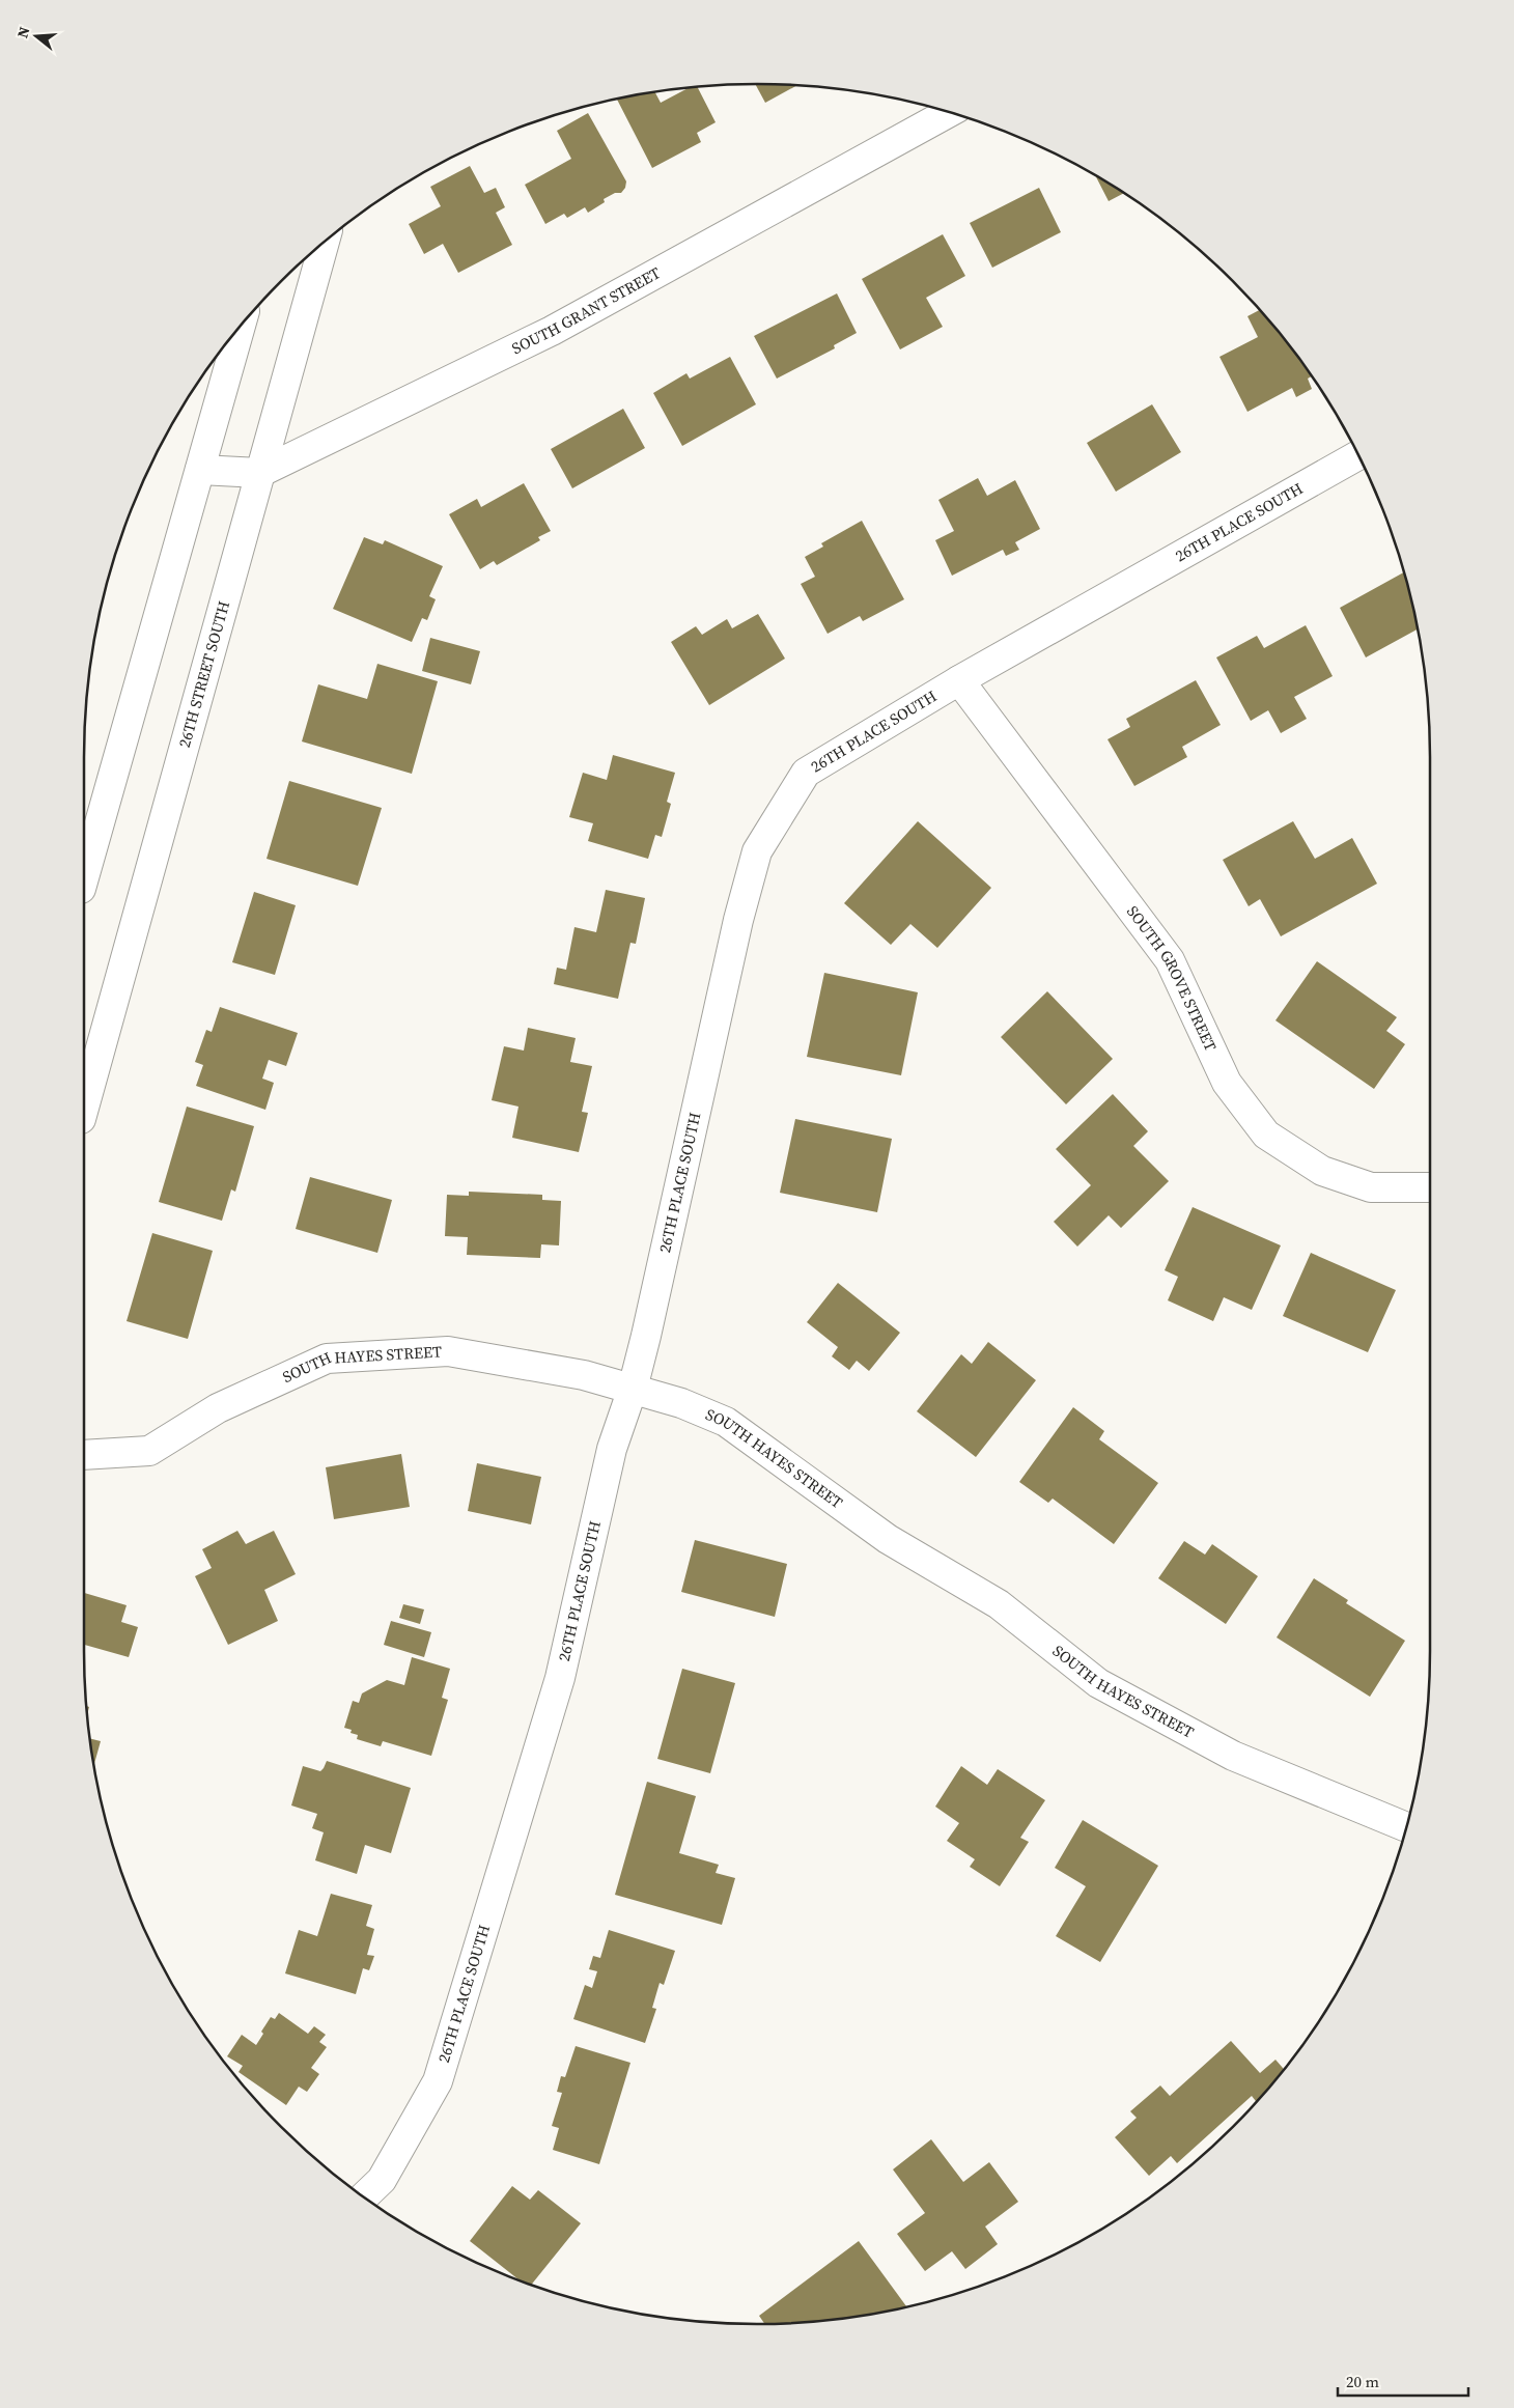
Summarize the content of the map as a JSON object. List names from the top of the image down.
{
  "streets": {
    "street": [
      "SOUTH GRANT STREET",
      "26TH PLACE SOUTH",
      "26TH STREET SOUTH",
      "SOUTH GROVE STREET",
      "SOUTH HAYES STREET"
    ]
  },
  "crossings": [
    ["SOUTH GRANT STREET", "26TH STREET SOUTH"],
    ["26TH PLACE SOUTH", "SOUTH GROVE STREET"],
    ["26TH PLACE SOUTH", "SOUTH HAYES STREET"]
  ],
  "scale_bar": "20 m",
  "north": "left"
}
